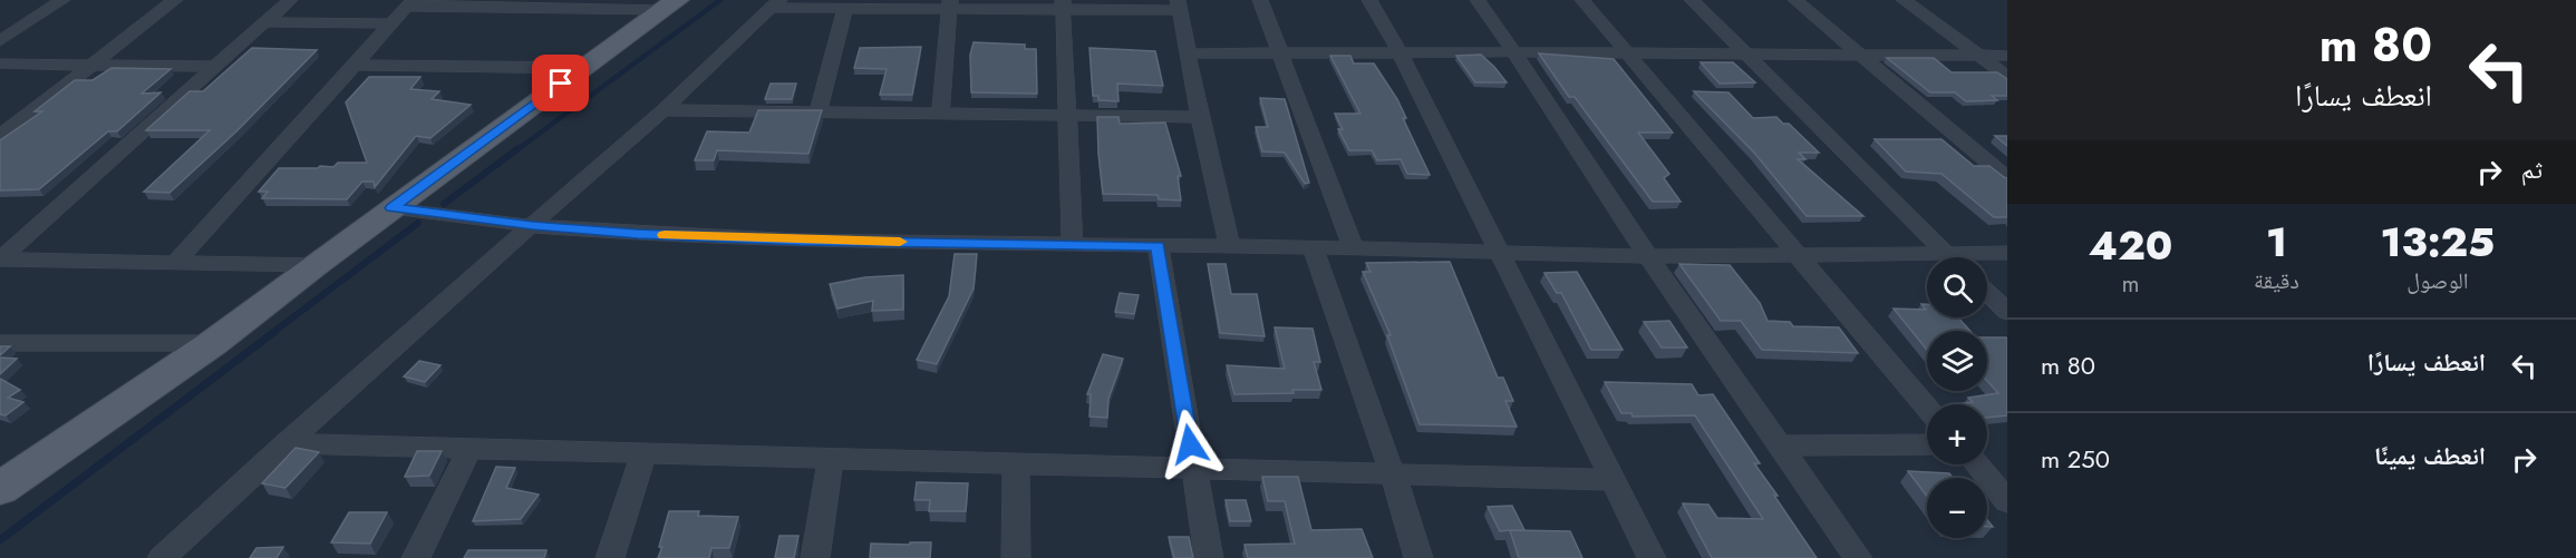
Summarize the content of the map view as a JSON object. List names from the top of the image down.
{
  "page": {
    "turn": ["80 m", "انعطف يسارًا"],
    "then": "ثم",
    "eta": [
      "13:25",
      "الوصول",
      "1",
      "دقيقة",
      "420",
      "m"
    ],
    "map_buttons": ["+", "−"],
    "list": [
      {
        "name": "انعطف يسارًا",
        "value": "80 m"
      },
      {
        "name": "انعطف يمينًا",
        "value": "250 m"
      }
    ]
  }
}
